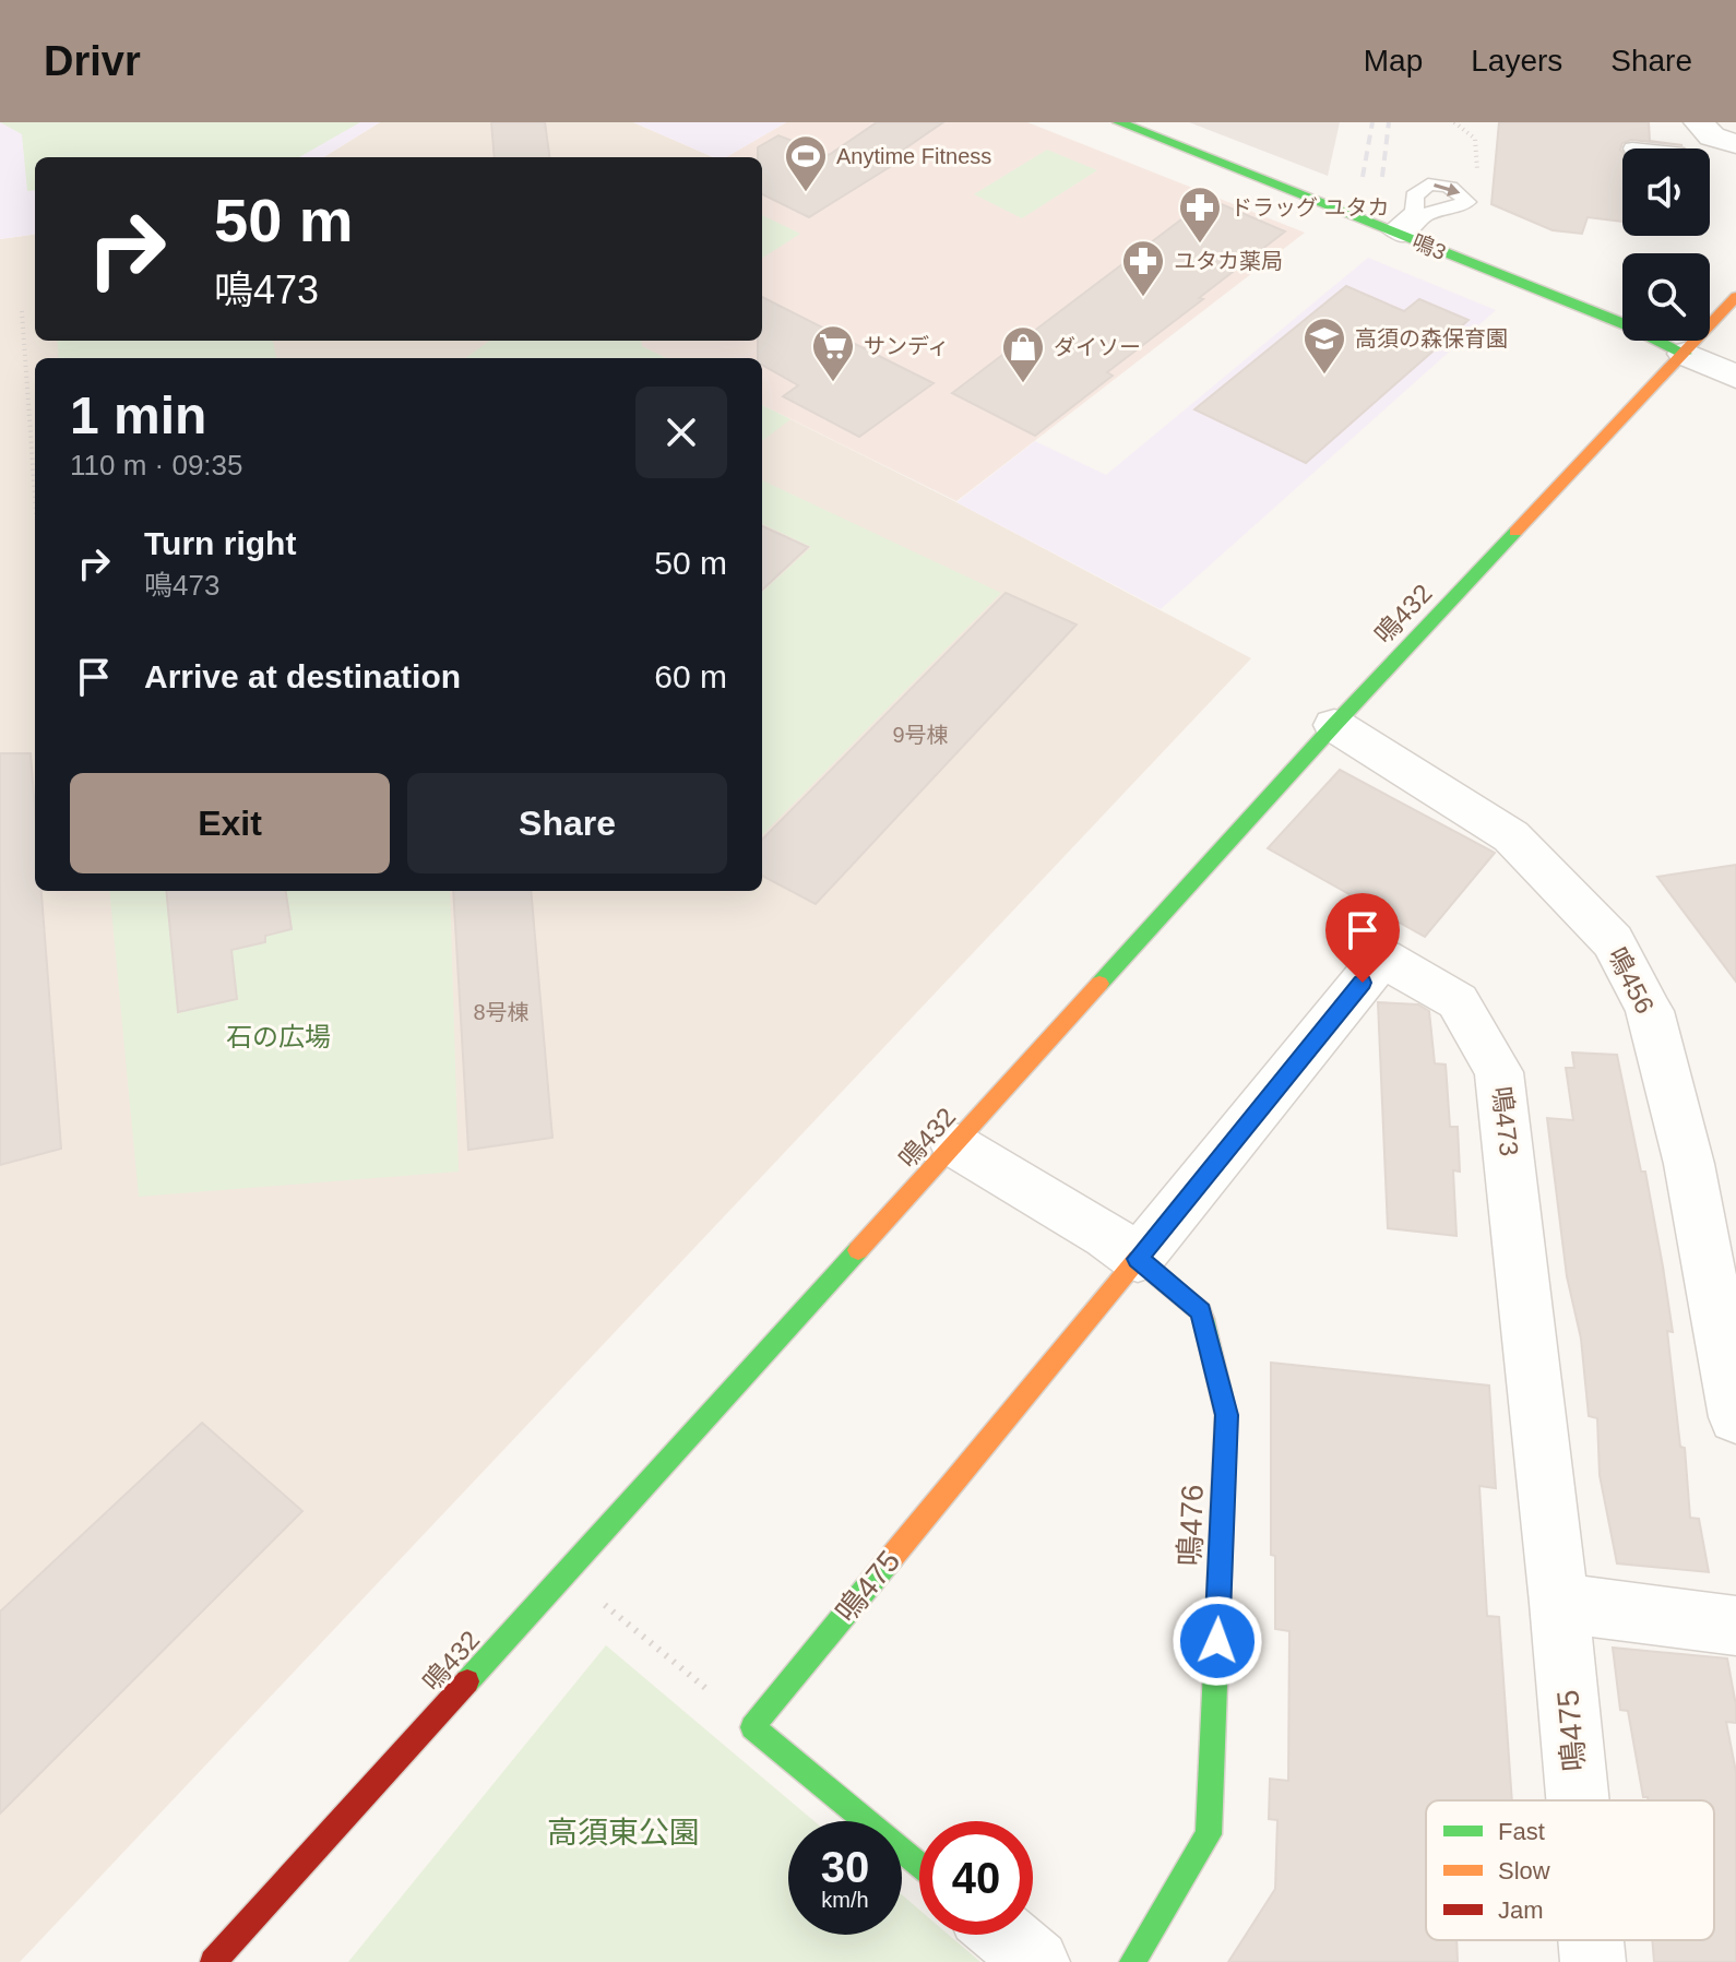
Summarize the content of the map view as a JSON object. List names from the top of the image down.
{
  "streets": {
    "street": [
      "鳴3",
      "鳴432",
      "鳴456",
      "鳴473",
      "鳴476",
      "鳴475"
    ]
  },
  "crossings": [
    ["鳴3", "鳴432"],
    ["鳴432", "鳴456"],
    ["鳴473", "鳴476"],
    ["鳴473", "鳴475"],
    ["鳴476", "鳴475"]
  ],
  "parks": ["石の広場", "高須東公園"],
  "places": {
    "sports": ["Anytime Fitness"],
    "pharmacy": ["ドラッグ ユタカ", "ユタカ薬局"],
    "school or university": ["高須の森保育園"],
    "supermarket": ["サンディ"],
    "shop": ["ダイソー"]
  },
  "house_numbers": ["9号棟", "8号棟"],
  "legend": ["Fast", "Slow", "Jam"],
  "page": {
    "header": "Drivr",
    "nav": ["Map", "Layers", "Share"],
    "turn": ["50 m", "鳴473"],
    "heading": ["1 min", "110 m · 09:35"],
    "list": [
      {
        "name": "Turn right",
        "note": "鳴473",
        "value": "50 m"
      },
      {
        "name": "Arrive at destination",
        "value": "60 m"
      }
    ],
    "buttons": ["Exit", "Share"],
    "speed": "30 km/h",
    "limit": "40"
  }
}
